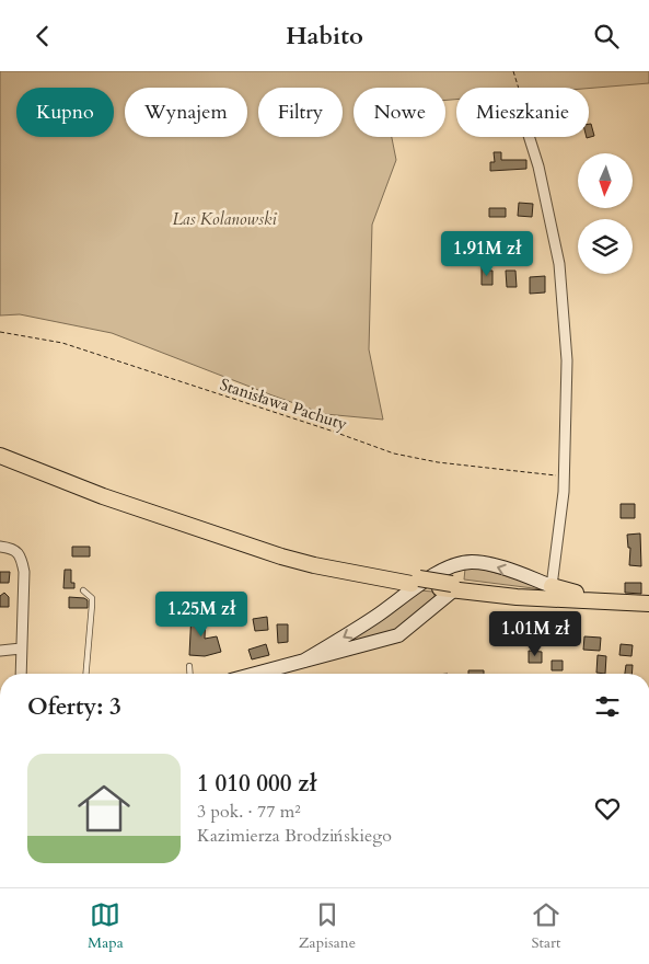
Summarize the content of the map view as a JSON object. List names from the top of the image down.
{
  "streets": {
    "path": ["Stanisława Pachuty"]
  },
  "parks": ["Las Kolanowski"],
  "north": "bottom",
  "page": {
    "header": "Habito",
    "chip": [
      "Kupno",
      "Wynajem",
      "Filtry",
      "Nowe",
      "Mieszkanie"
    ],
    "price": ["1.91M zł", "1.25M zł", "1.01M zł"],
    "heading": "Oferty: 3",
    "list": [
      {
        "name": "1 010 000 zł",
        "note": "3 pok. · 77 m² · Kazimierza Brodzińskiego"
      }
    ],
    "tabs": ["Mapa", "Zapisane", "Start"]
  }
}
